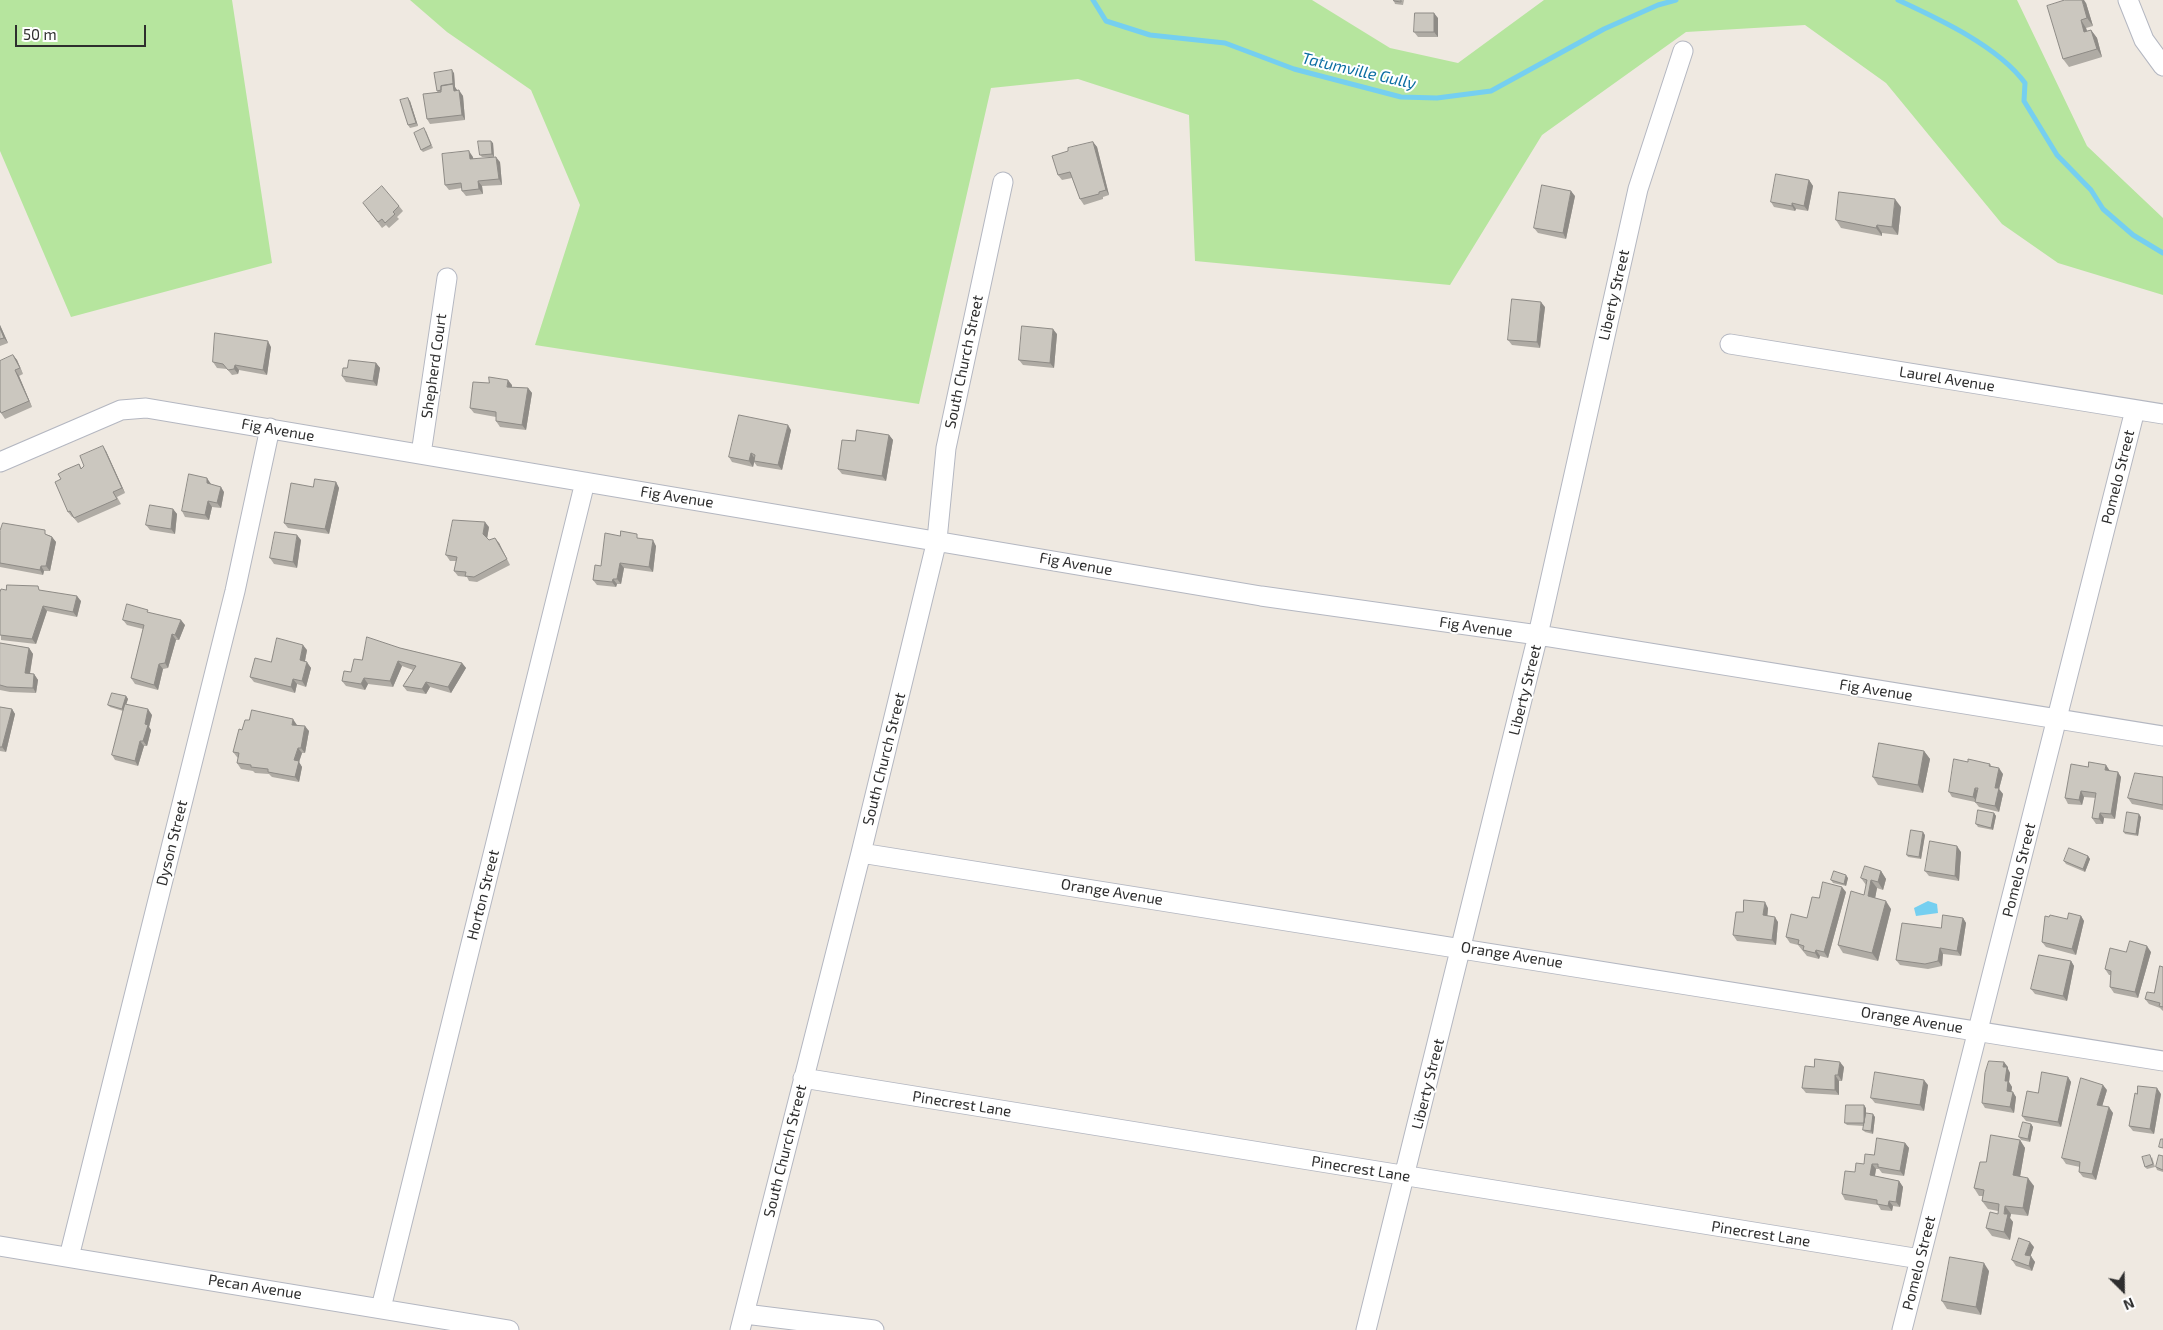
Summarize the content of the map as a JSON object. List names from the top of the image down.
{
  "streets": {
    "street": [
      "Liberty Street",
      "South Church Street",
      "Shepherd Court",
      "Laurel Avenue",
      "Fig Avenue",
      "Pomelo Street",
      "Dyson Street",
      "Orange Avenue",
      "Horton Street",
      "Pinecrest Lane",
      "Pecan Avenue"
    ]
  },
  "crossings": [
    ["Liberty Street", "Fig Avenue"],
    ["Liberty Street", "Orange Avenue"],
    ["Liberty Street", "Pinecrest Lane"],
    ["South Church Street", "Fig Avenue"],
    ["South Church Street", "Orange Avenue"],
    ["South Church Street", "Pinecrest Lane"],
    ["Shepherd Court", "Fig Avenue"],
    ["Laurel Avenue", "Pomelo Street"],
    ["Fig Avenue", "Pomelo Street"],
    ["Fig Avenue", "Dyson Street"],
    ["Fig Avenue", "Horton Street"],
    ["Pomelo Street", "Orange Avenue"],
    ["Pomelo Street", "Pinecrest Lane"],
    ["Dyson Street", "Pecan Avenue"],
    ["Horton Street", "Pecan Avenue"]
  ],
  "water": ["Tatumville Gully"],
  "scale_bar": "50 m",
  "north": "bottom right"
}
